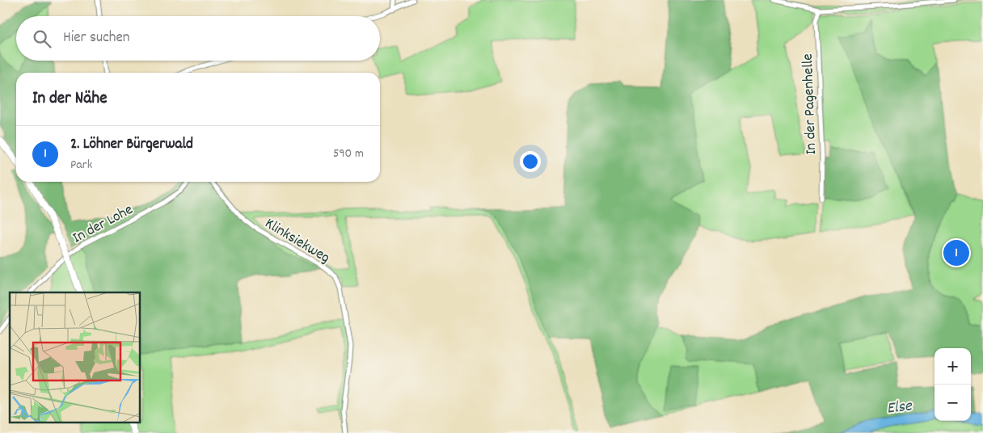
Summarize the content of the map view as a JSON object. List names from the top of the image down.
{
  "streets": {
    "street": ["In der Pagenhelle", "In der Lohe", "Klinksiekweg"]
  },
  "water": ["Else"],
  "page": {
    "search": "Hier suchen",
    "heading": "In der Nähe",
    "list": [
      {
        "mark": "1",
        "name": "2. Löhner Bürgerwald",
        "note": "Park",
        "value": "590 m"
      }
    ],
    "pins": "1",
    "map_buttons": ["+", "−"]
  }
}
